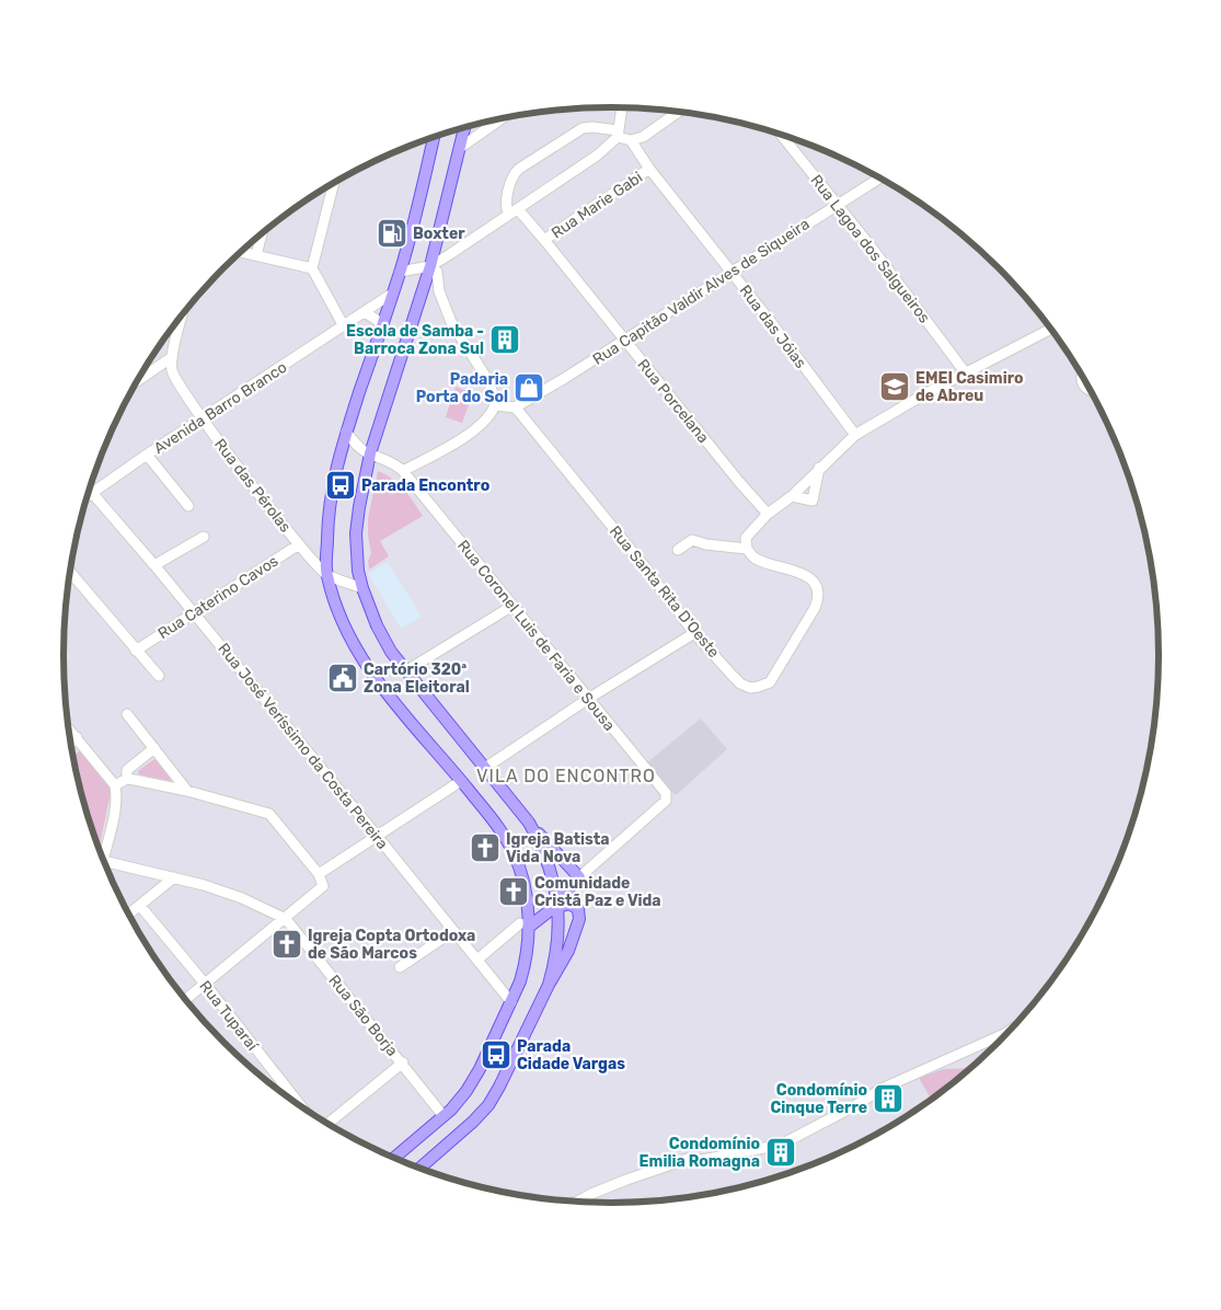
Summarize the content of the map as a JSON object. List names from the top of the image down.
{
  "streets": {
    "street": [
      "Rua Marie Gabi",
      "Rua Lagoa dos Salgueiros",
      "Rua Capitão Valdir Alves de Siqueira",
      "Rua das Jóias",
      "Rua Porcelana",
      "Avenida Barro Branco",
      "Rua das Pérolas",
      "Rua Santa Rita D'Oeste",
      "Rua Caterino Cavos",
      "Rua Coronel Luis de Faria e Sousa",
      "Rua José Veríssimo da Costa Pereira",
      "Rua Tuparaí",
      "Rua São Borja"
    ]
  },
  "crossings": [
    ["Rua Marie Gabi", "Rua das Jóias"],
    ["Rua Marie Gabi", "Rua Porcelana"],
    ["Rua Lagoa dos Salgueiros", "Rua Capitão Valdir Alves de Siqueira"],
    ["Rua Capitão Valdir Alves de Siqueira", "Rua das Jóias"],
    ["Rua Capitão Valdir Alves de Siqueira", "Rua Porcelana"],
    ["Rua Capitão Valdir Alves de Siqueira", "Rua Santa Rita D'Oeste"],
    ["Avenida Barro Branco", "Rua das Pérolas"],
    ["Avenida Barro Branco", "Rua José Veríssimo da Costa Pereira"],
    ["Rua das Pérolas", "Rua Caterino Cavos"],
    ["Rua Caterino Cavos", "Rua José Veríssimo da Costa Pereira"]
  ],
  "districts": ["VILA DO ENCONTRO"],
  "places": {
    "fuel station": ["Boxter"],
    "building": ["Escola de Samba - Barroca Zona Sul", "Condomínio Cinque Terre", "Condomínio Emilia Romagna"],
    "school or university": ["EMEI Casimiro de Abreu"],
    "shop": ["Padaria Porta do Sol"],
    "bus stop": ["Parada Encontro", "Parada Cidade Vargas"],
    "public building": ["Cartório 320ª Zona Eleitoral"],
    "church": ["Igreja Batista Vida Nova", "Comunidade Cristã Paz e Vida", "Igreja Copta Ortodoxa de São Marcos"]
  }
}
